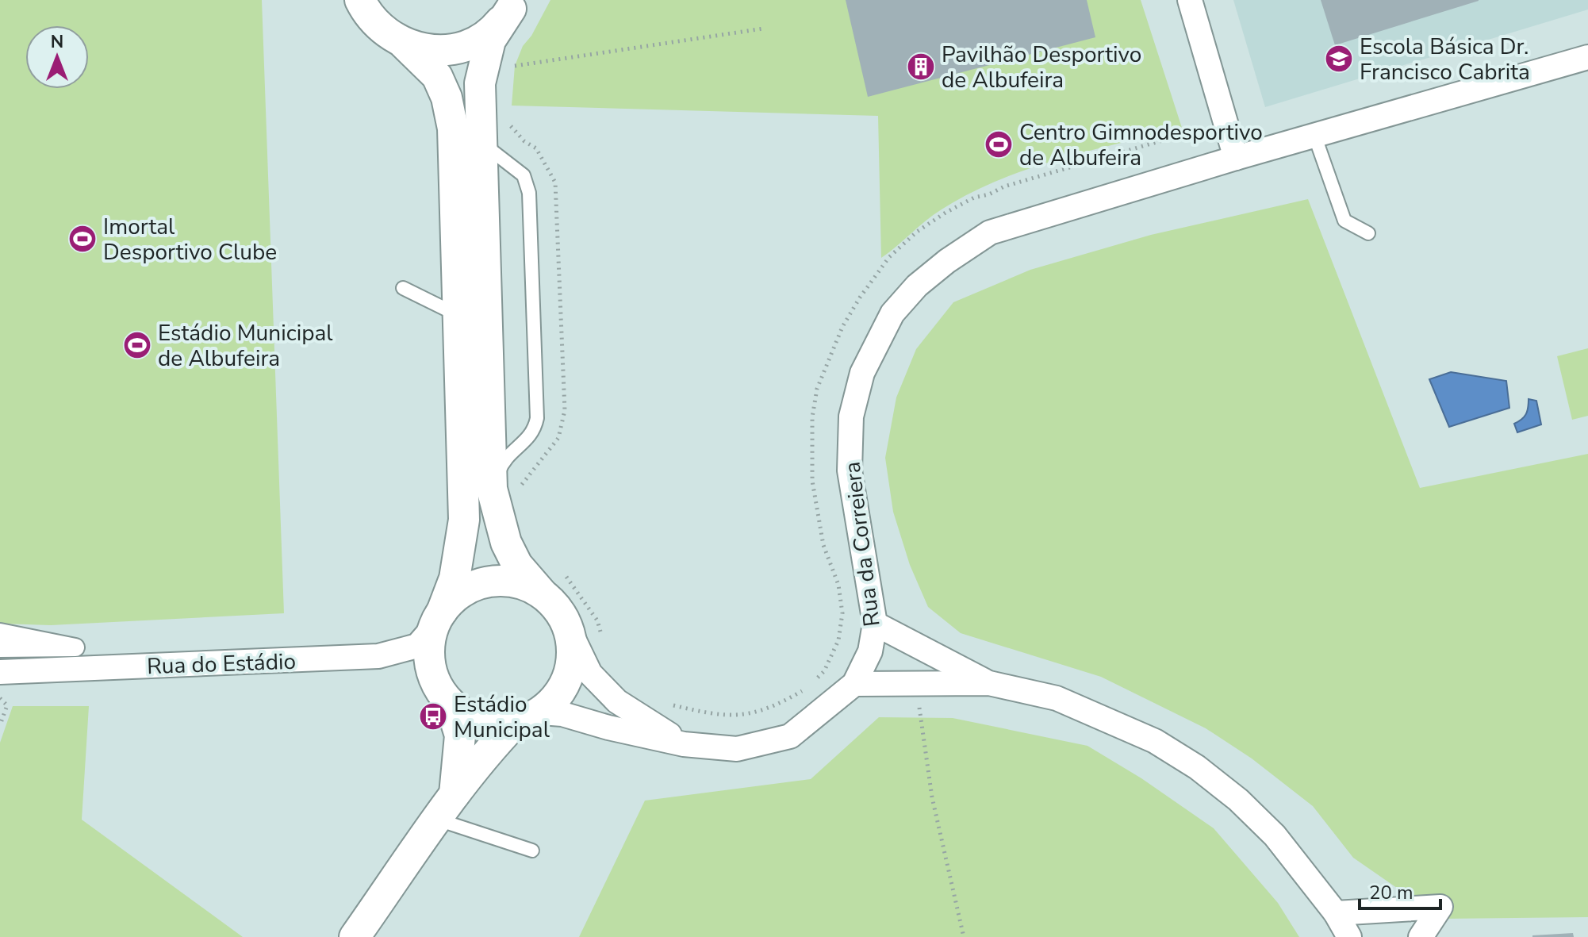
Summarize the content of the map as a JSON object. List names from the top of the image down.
{
  "streets": {
    "street": ["Rua da Correiera", "Rua do Estádio"]
  },
  "crossings": [
    ["Rua da Correiera", "Rua do Estádio"]
  ],
  "places": {
    "school or university": ["Escola Básica Dr. Francisco Cabrita"],
    "building": ["Pavilhão Desportivo de Albufeira"],
    "sports": ["Centro Gimnodesportivo de Albufeira", "Imortal Desportivo Clube", "Estádio Municipal de Albufeira"],
    "bus stop": ["Estádio Municipal"]
  },
  "scale_bar": "20 m",
  "north": "top"
}
